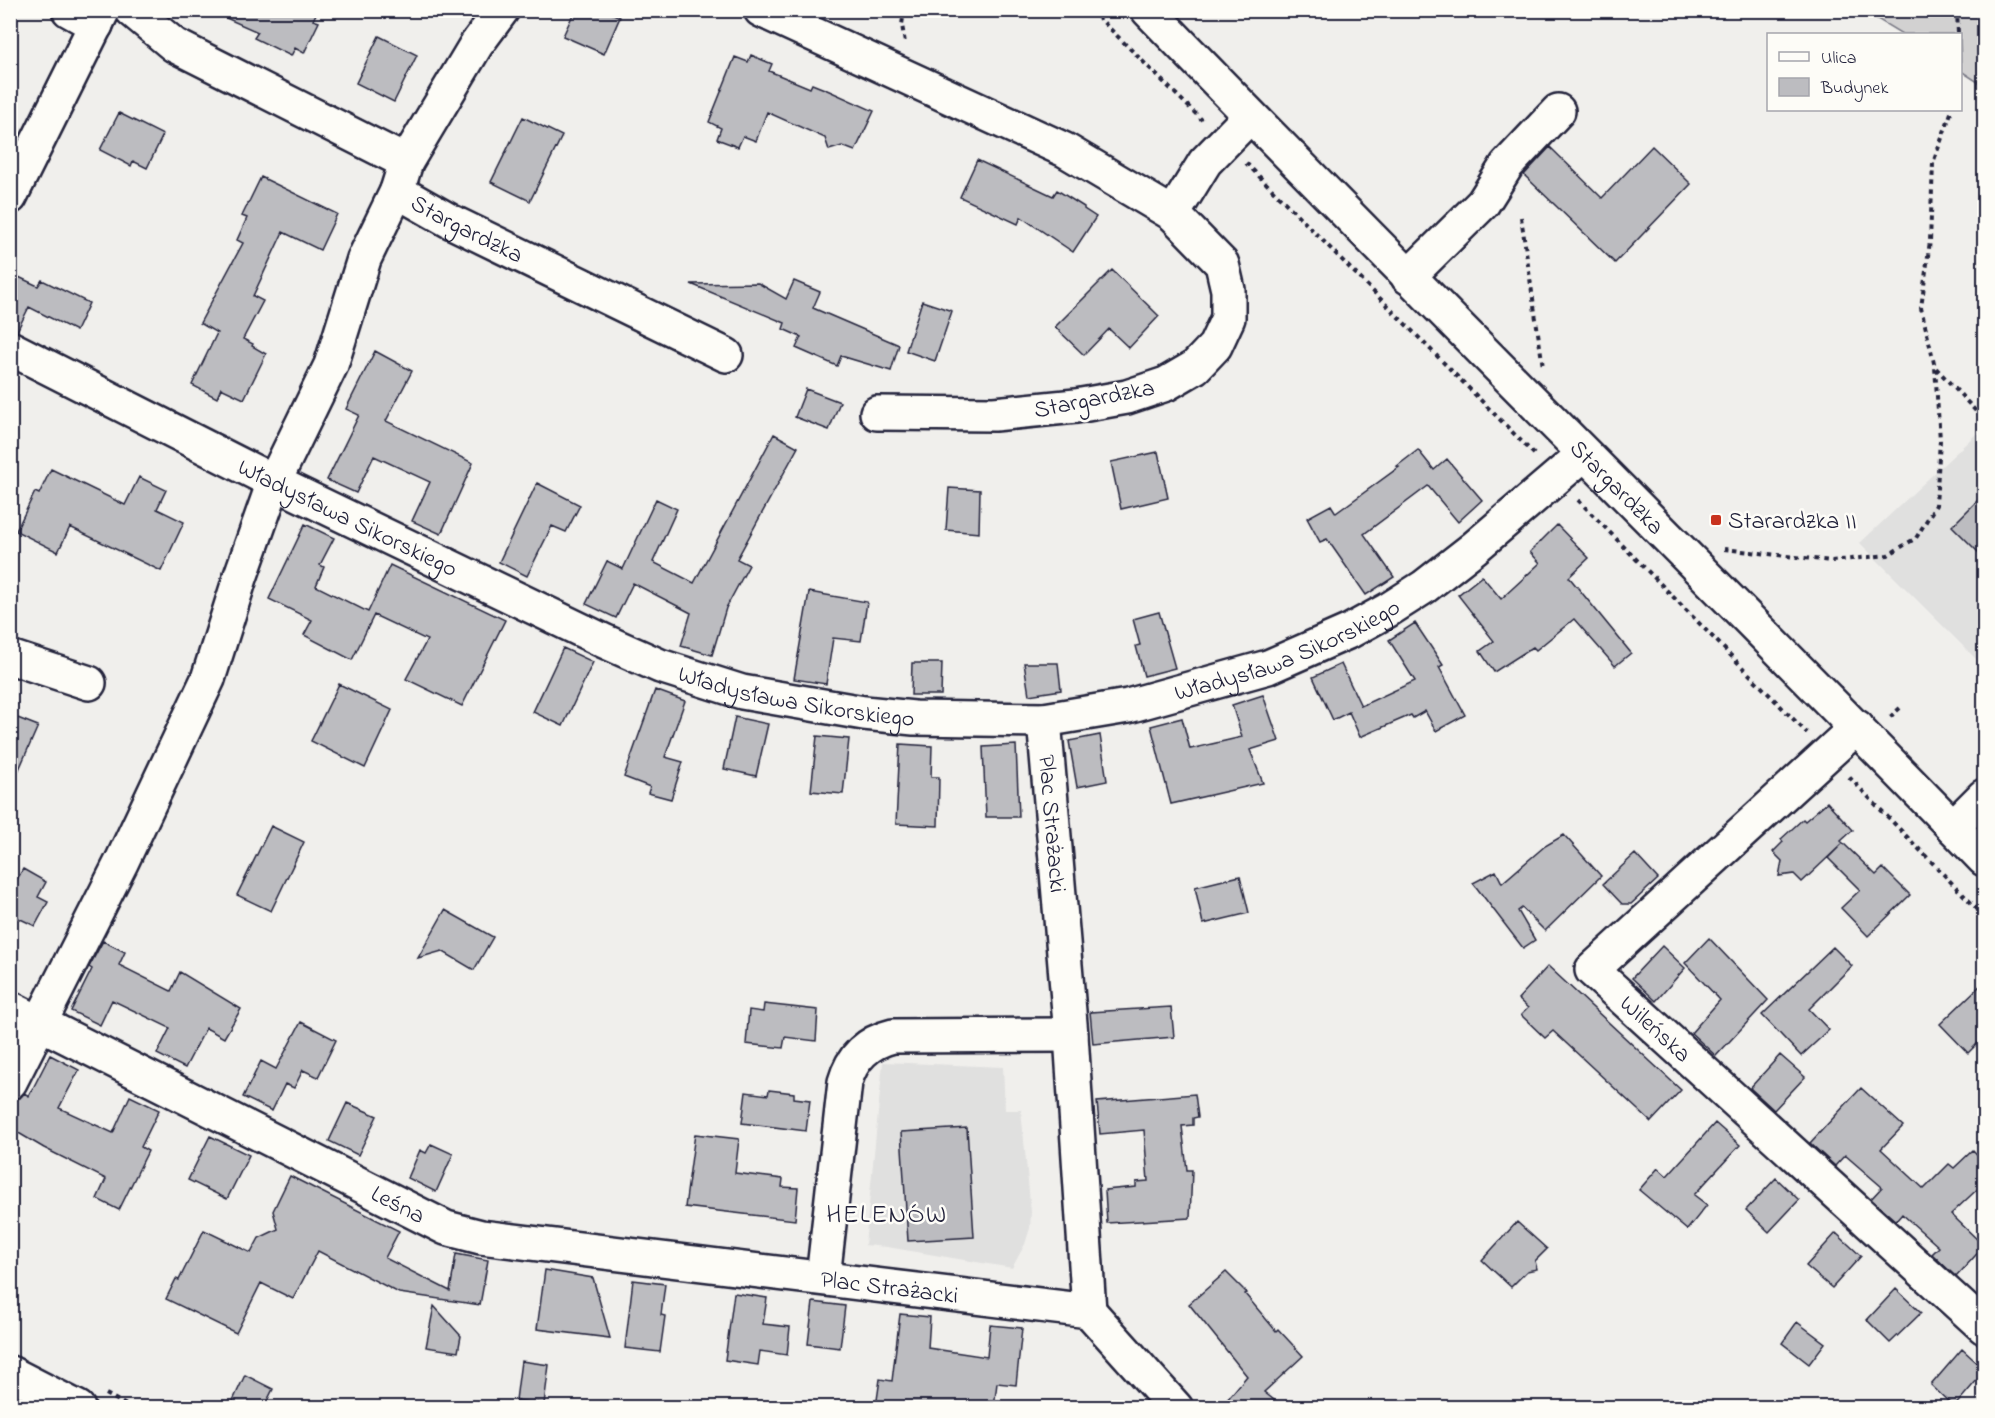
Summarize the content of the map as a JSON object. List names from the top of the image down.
{
  "streets": {
    "street": [
      "Stargardzka",
      "Władysława Sikorskiego",
      "Plac Strażacki",
      "Wileńska",
      "Leśna"
    ]
  },
  "crossings": [
    ["Stargardzka", "Władysława Sikorskiego"],
    ["Stargardzka", "Wileńska"],
    ["Władysława Sikorskiego", "Plac Strażacki"],
    ["Plac Strażacki", "Leśna"]
  ],
  "districts": ["HELENÓW"],
  "places": {
    "transit": ["Starardzka II"]
  },
  "legend": ["Ulica", "Budynek"]
}
